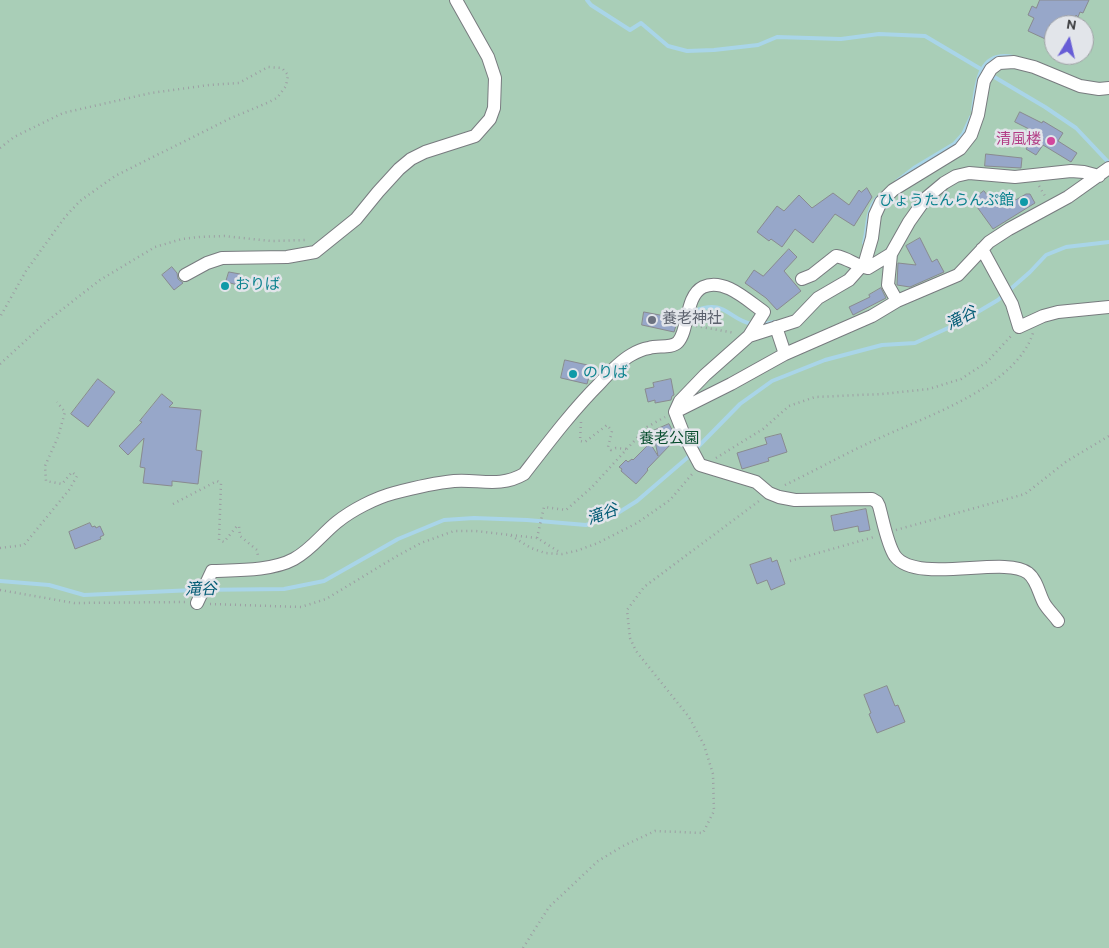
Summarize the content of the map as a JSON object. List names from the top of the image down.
{
  "water": ["滝谷"],
  "parks": ["養老公園"],
  "places": [
    "清風楼",
    "ひょうたんらんぷ館",
    "おりば",
    "養老神社",
    "のりば"
  ],
  "north": "top"
}
